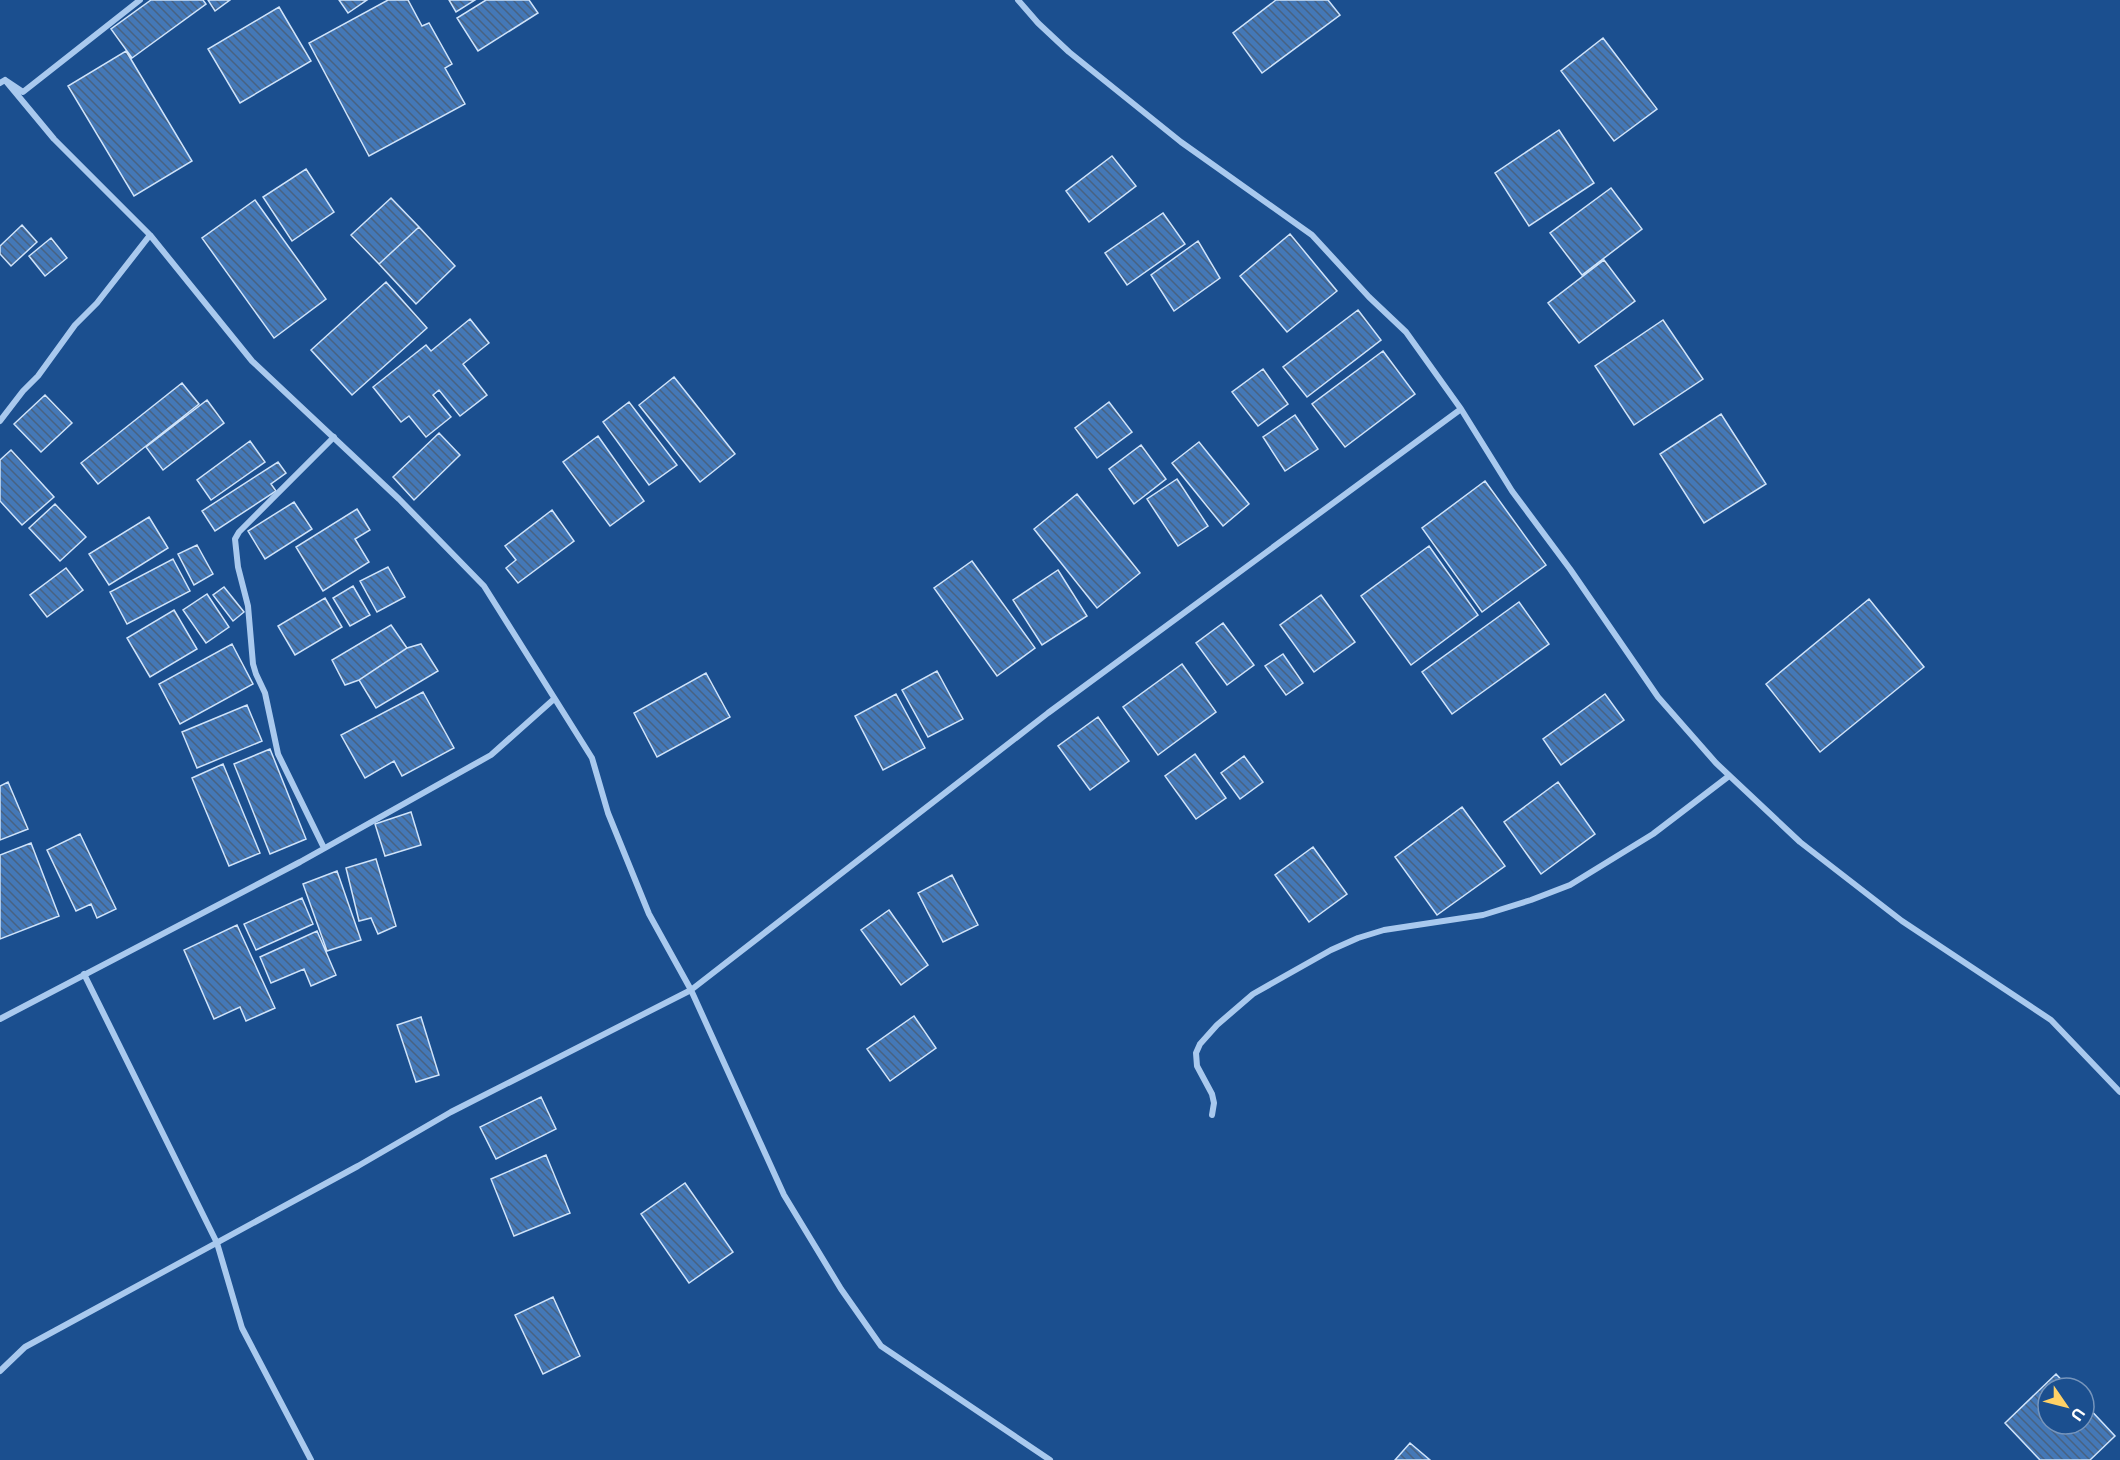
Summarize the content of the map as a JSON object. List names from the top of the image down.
{
  "north": "bottom right"
}
